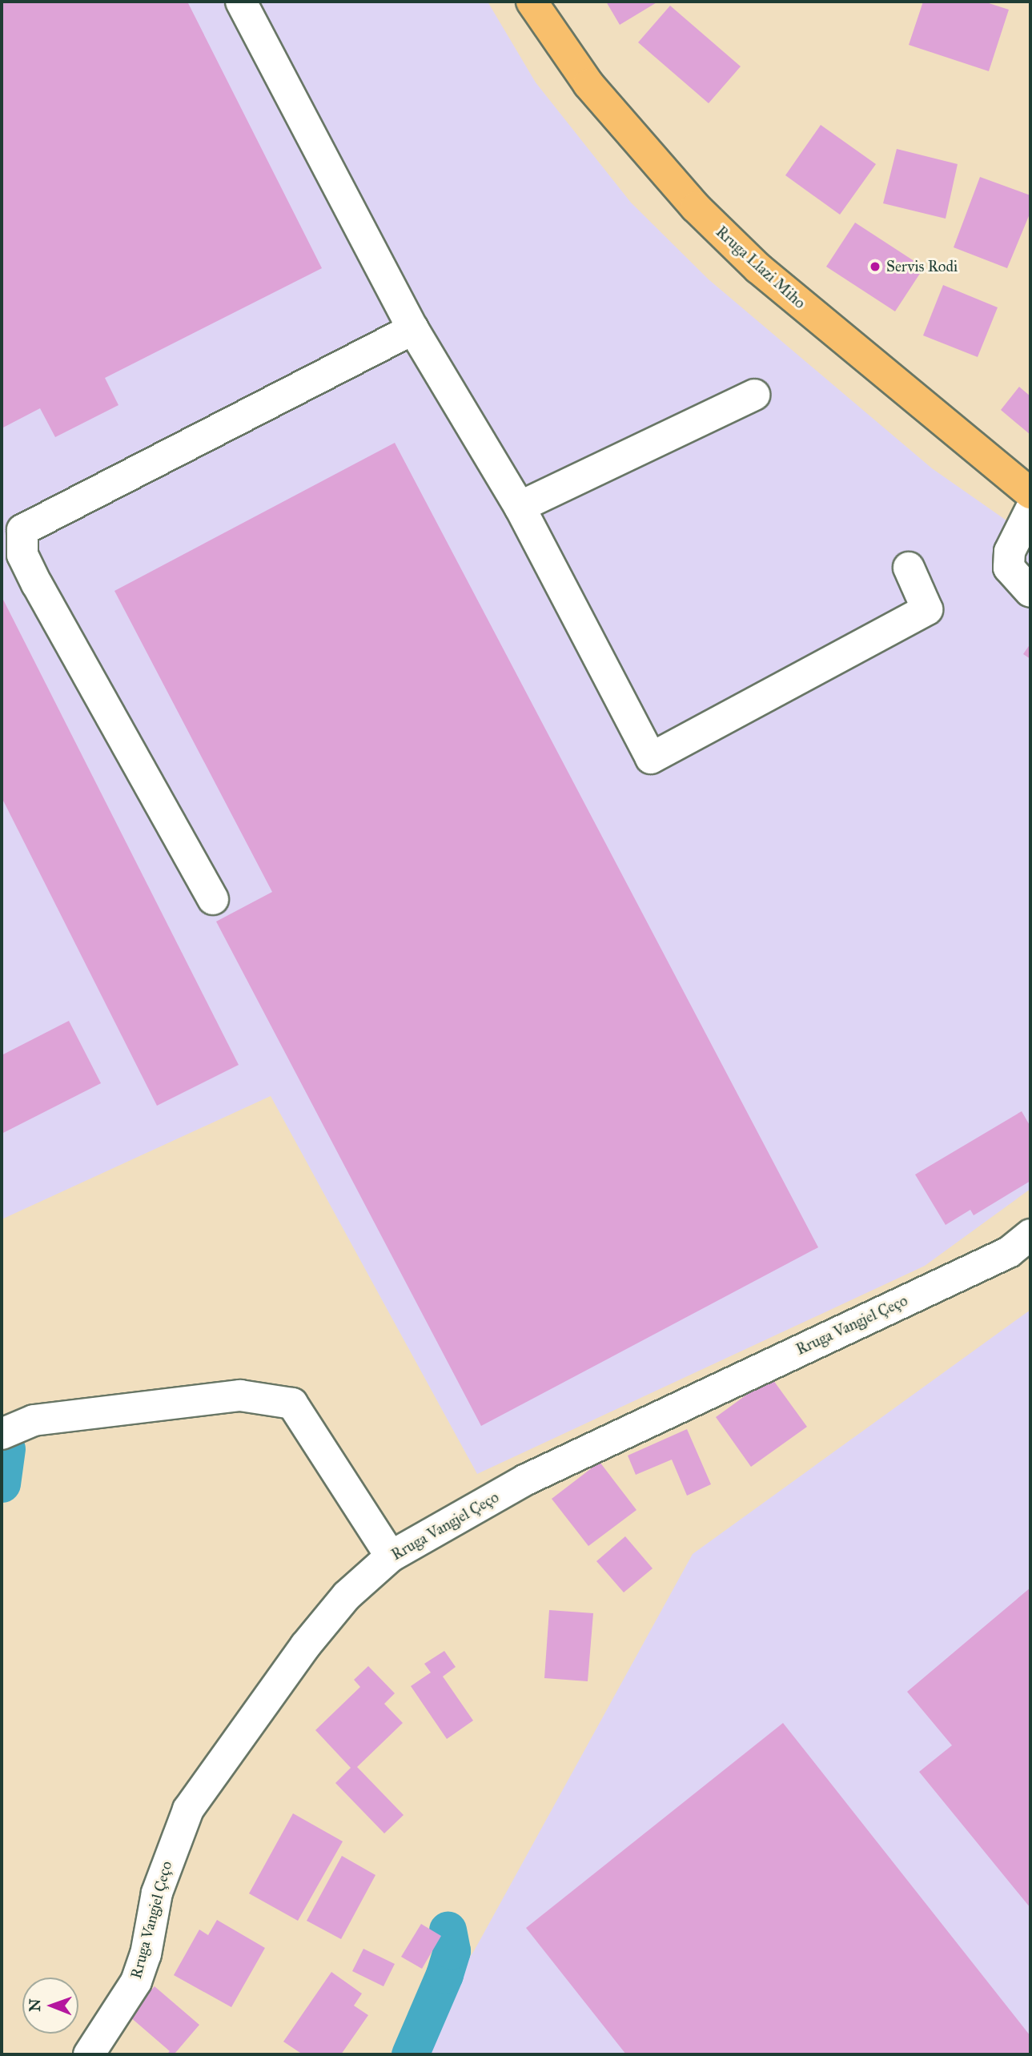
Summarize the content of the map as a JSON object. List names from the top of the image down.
{
  "streets": {
    "main road": ["Rruga Llazi Miho"],
    "street": ["Rruga Vangjel Çeço"]
  },
  "places": ["Servis Rodi"],
  "north": "left"
}
